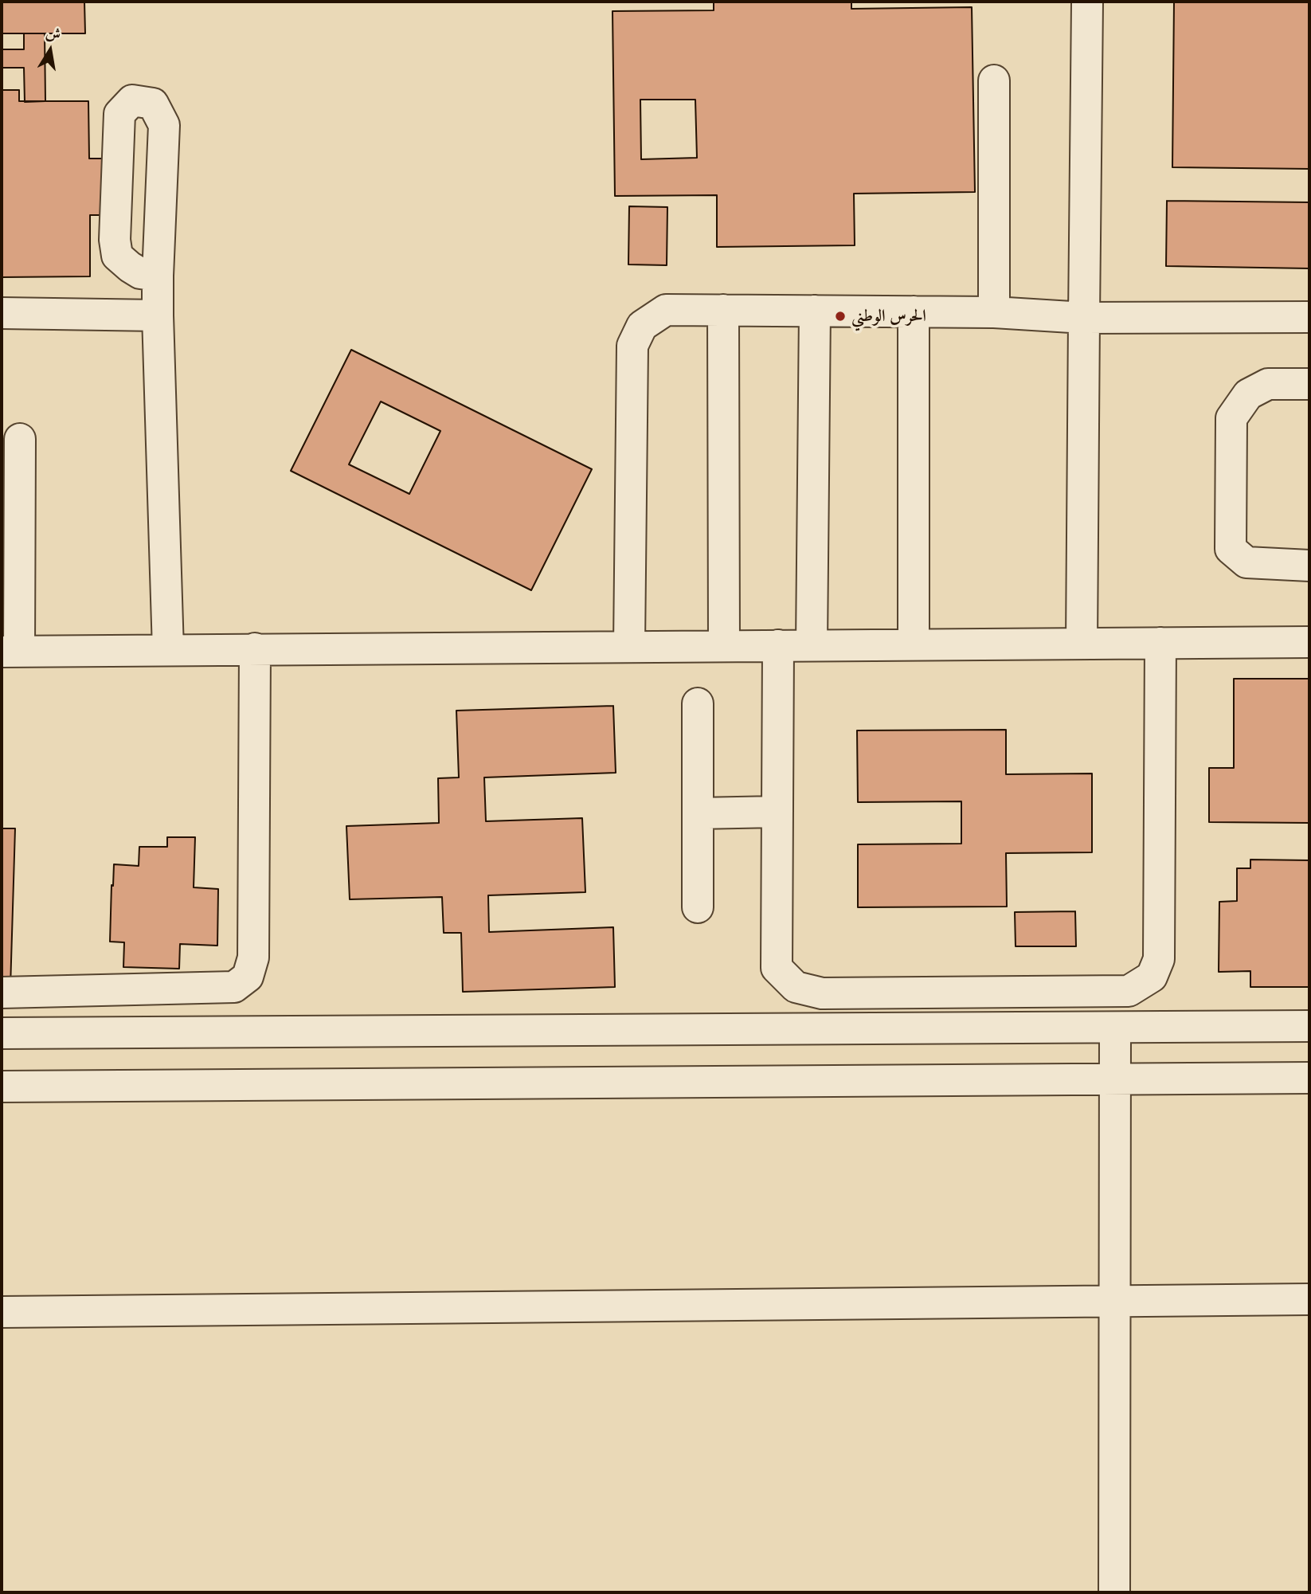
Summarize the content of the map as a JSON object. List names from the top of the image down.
{
  "places": ["الحرس الوطني"],
  "north": "top"
}
